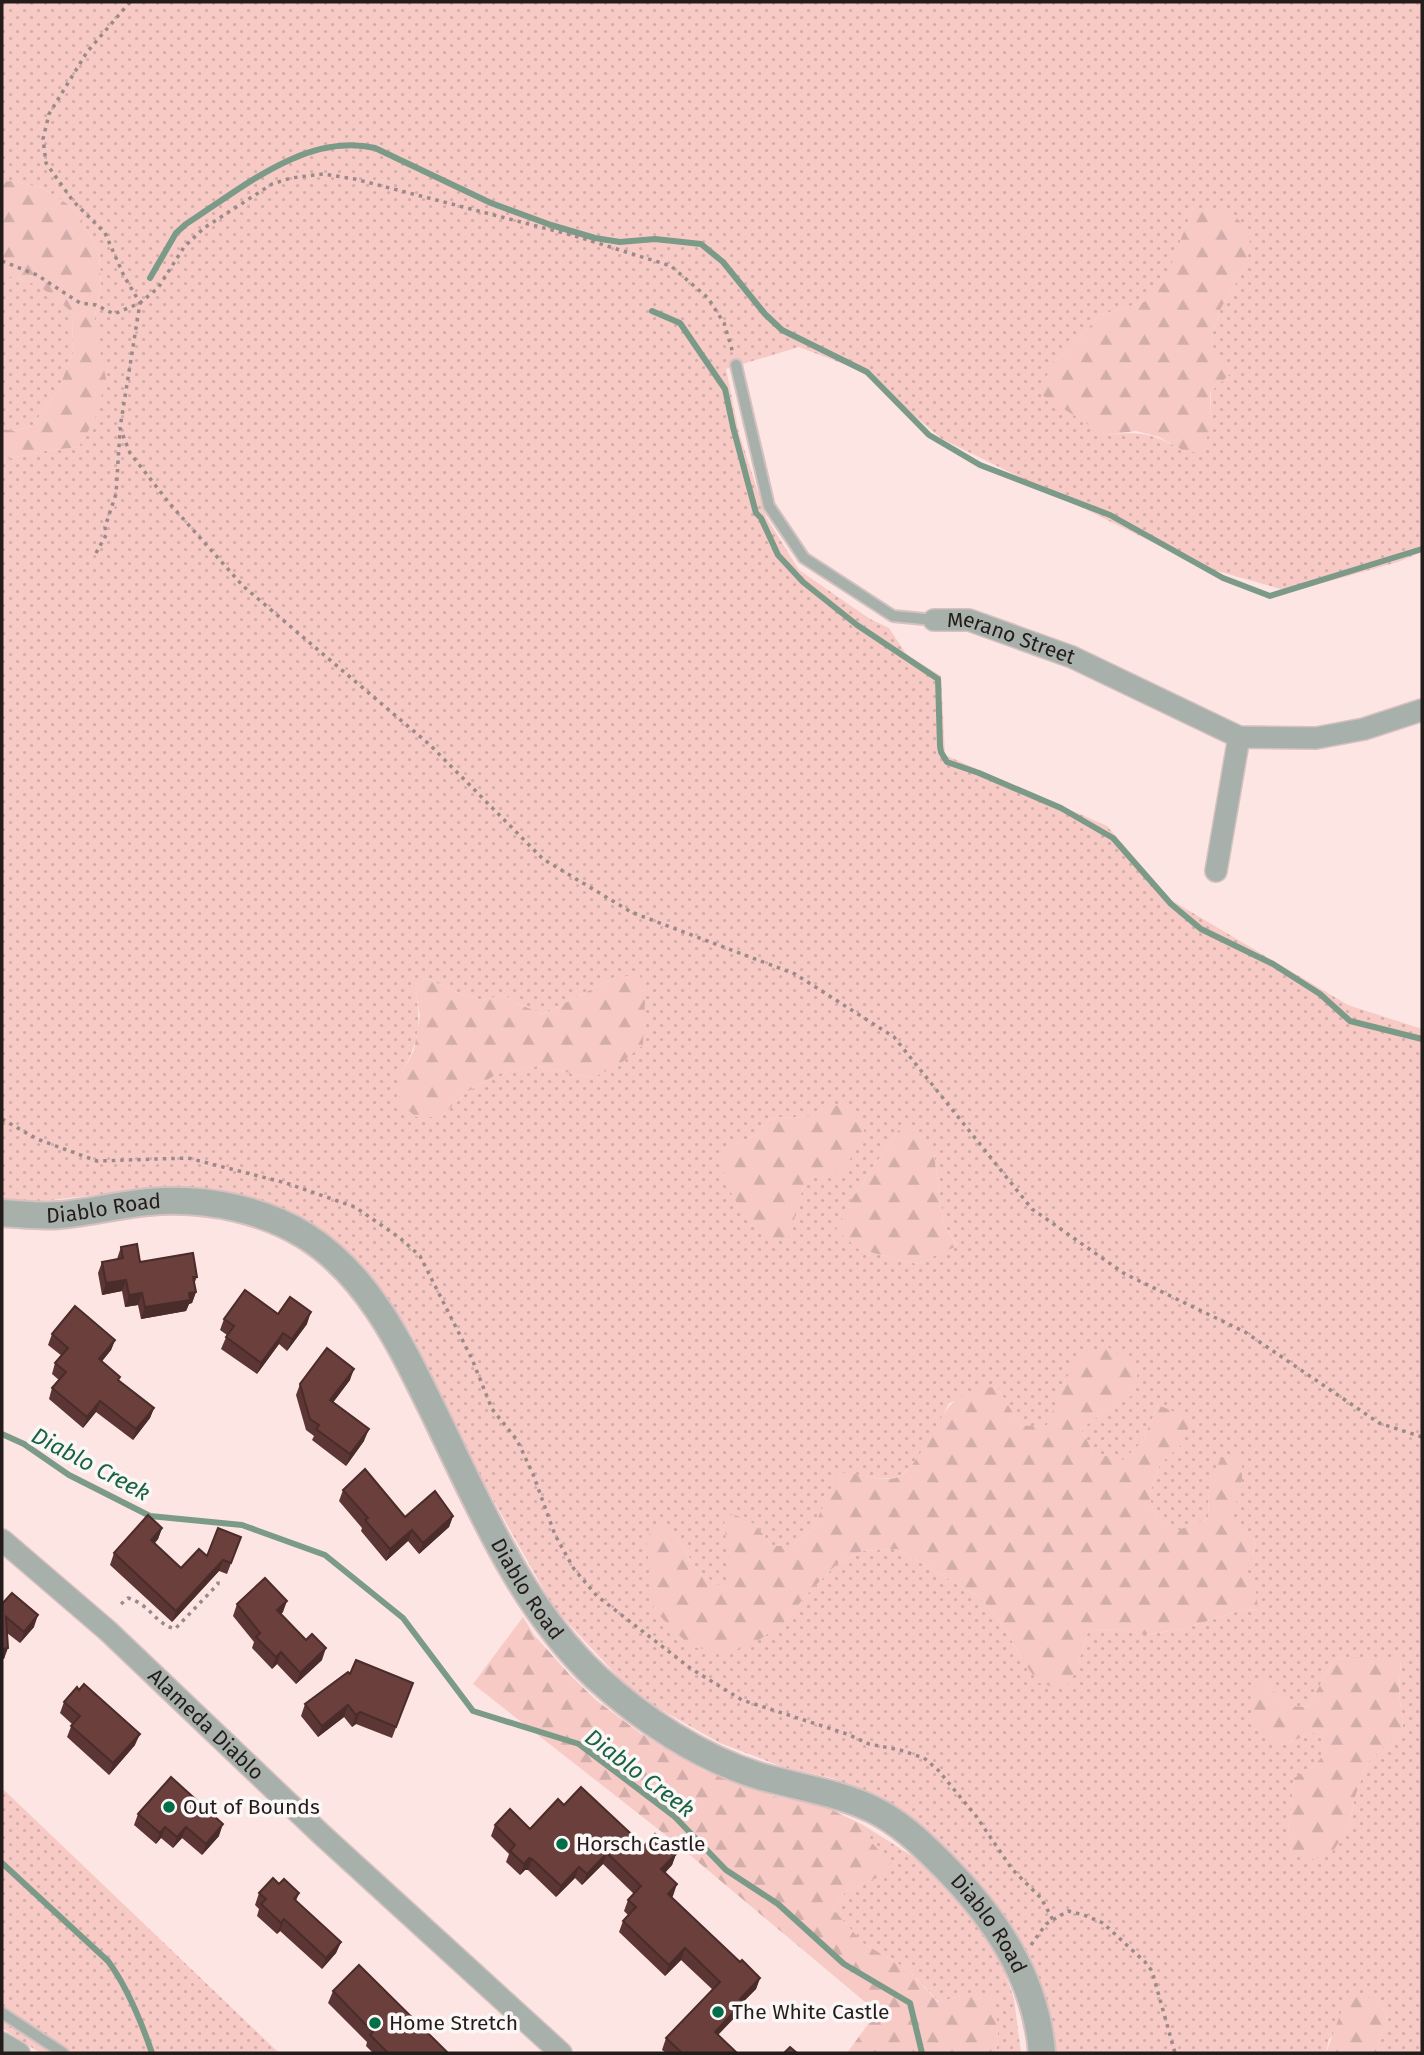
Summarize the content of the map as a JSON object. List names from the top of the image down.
{
  "streets": {
    "street": ["Merano Street", "Diablo Road", "Alameda Diablo"]
  },
  "water": ["Diablo Creek"],
  "places": [
    "Out of Bounds",
    "Horsch Castle",
    "The White Castle",
    "Home Stretch"
  ]
}
